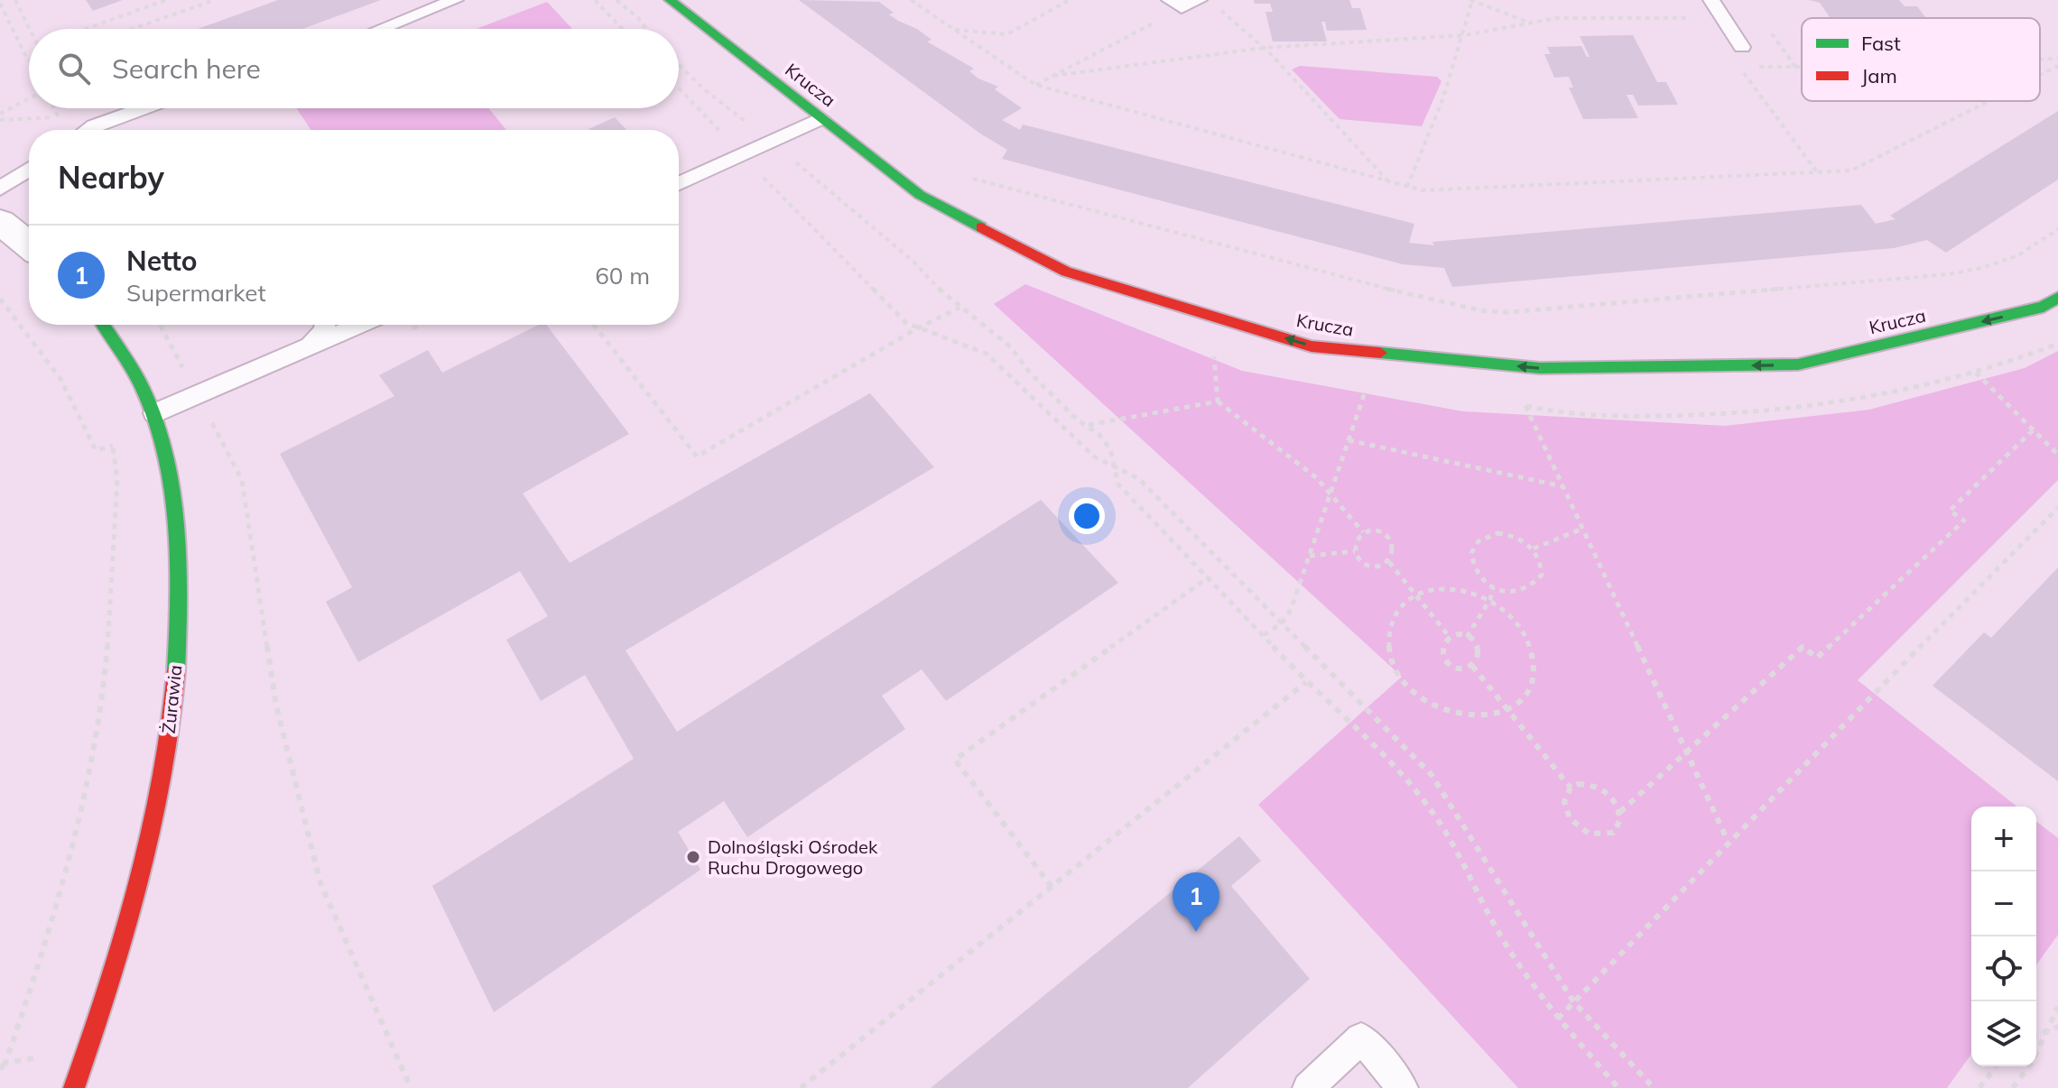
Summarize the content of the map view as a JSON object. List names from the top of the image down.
{
  "streets": {
    "street": ["Krucza", "Żurawia"]
  },
  "one_way": ["Krucza"],
  "places": ["Dolnośląski Ośrodek Ruchu Drogowego"],
  "legend": ["Fast", "Jam"],
  "page": {
    "search": "Search here",
    "heading": "Nearby",
    "list": [
      {
        "mark": "1",
        "name": "Netto",
        "note": "Supermarket",
        "value": "60 m"
      }
    ],
    "map_buttons": ["+", "−"],
    "pins": "1"
  }
}
